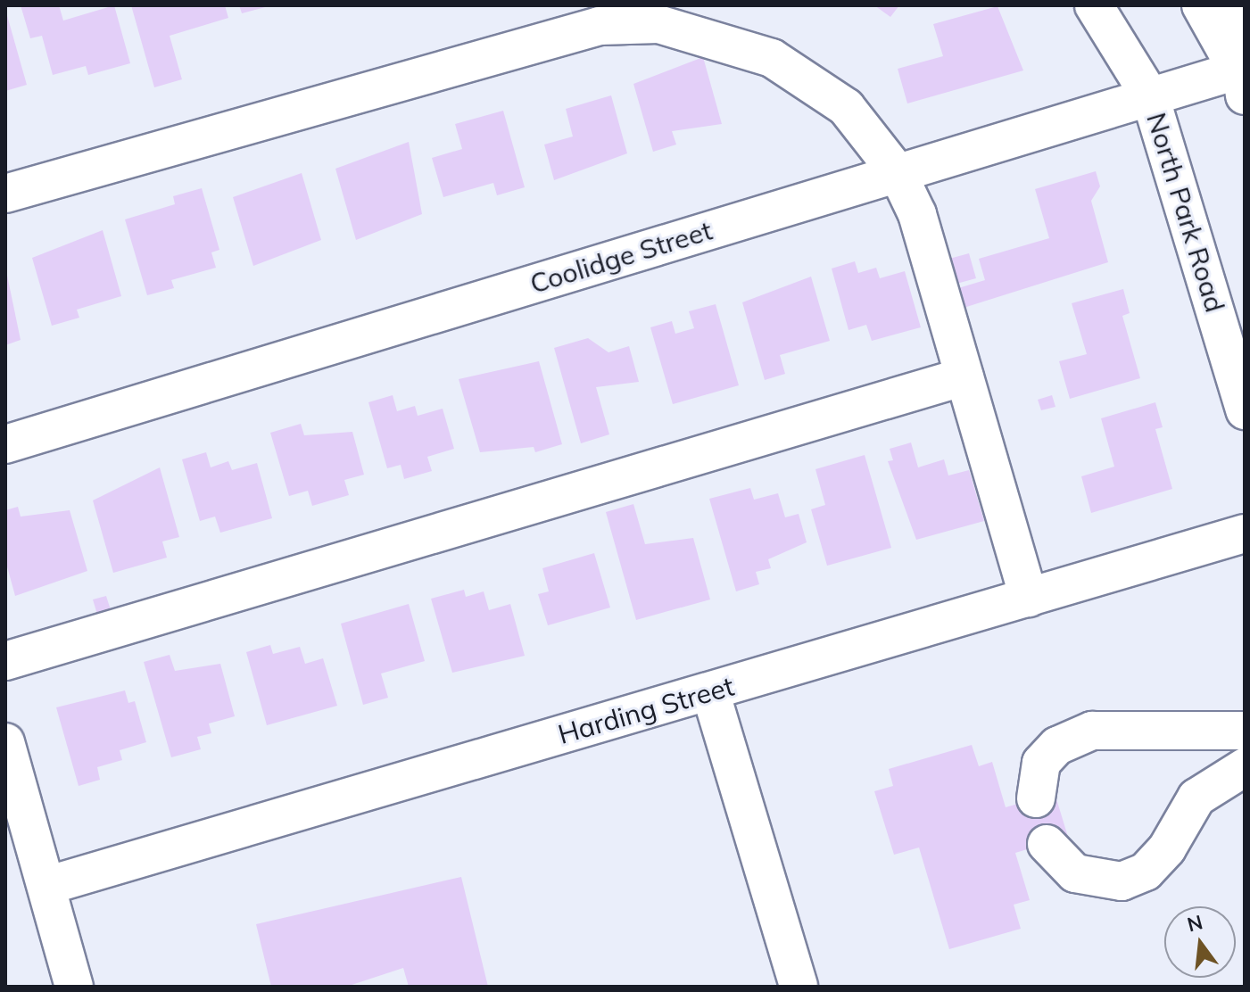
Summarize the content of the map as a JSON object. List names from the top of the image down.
{
  "streets": {
    "street": ["North Park Road", "Coolidge Street", "Harding Street"]
  },
  "crossings": [
    ["North Park Road", "Coolidge Street"]
  ],
  "north": "top"
}
